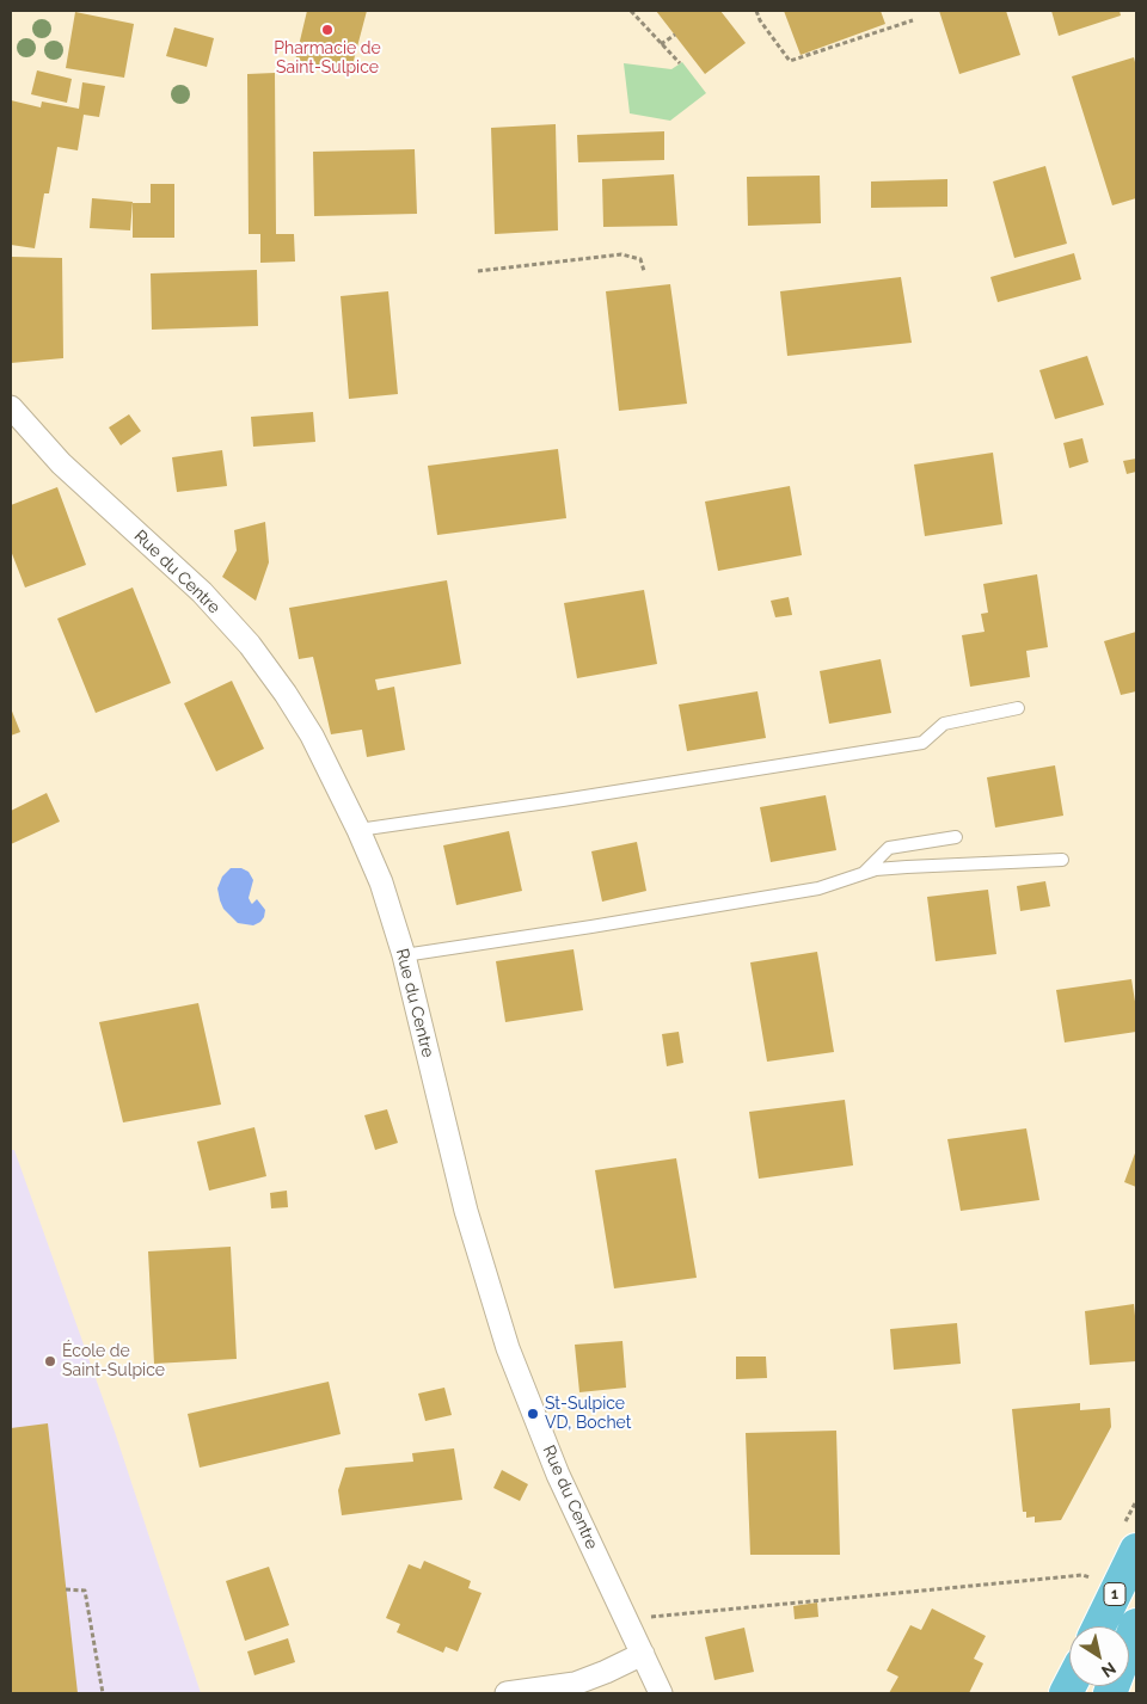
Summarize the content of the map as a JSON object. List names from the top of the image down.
{
  "streets": {
    "main road": ["1"],
    "street": ["Rue du Centre"]
  },
  "places": ["Pharmacie de Saint-Sulpice", "École de Saint-Sulpice", "St-Sulpice VD, Bochet"],
  "north": "bottom right"
}
